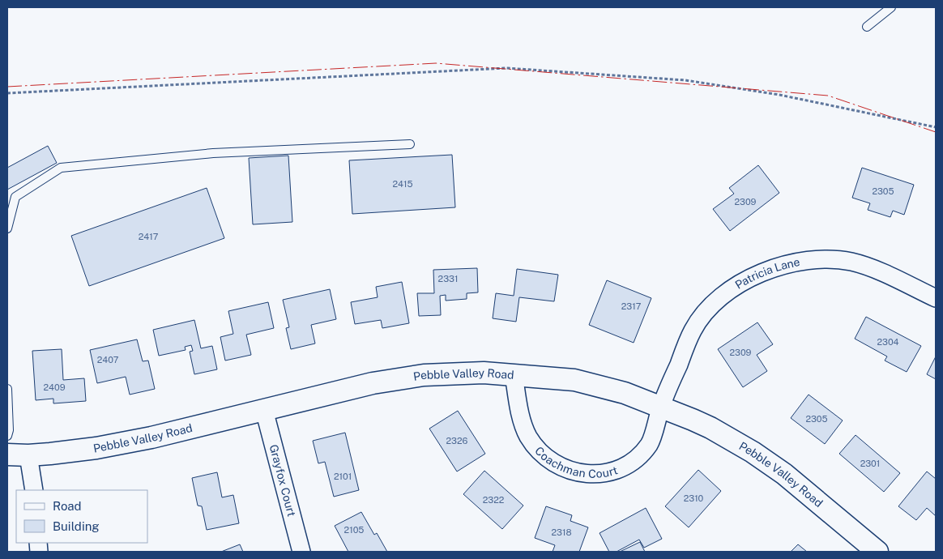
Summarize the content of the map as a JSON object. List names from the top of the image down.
{
  "streets": {
    "street": [
      "Patricia Lane",
      "Pebble Valley Road",
      "Coachman Court",
      "Grayfox Court"
    ]
  },
  "crossings": [
    ["Patricia Lane", "Pebble Valley Road"],
    ["Patricia Lane", "Coachman Court"],
    ["Pebble Valley Road", "Coachman Court"],
    ["Pebble Valley Road", "Grayfox Court"]
  ],
  "house_numbers": [
    "2415",
    "2305",
    "2309",
    "2417",
    "2331",
    "2317",
    "2304",
    "2309",
    "2407",
    "2409",
    "2305",
    "2326",
    "2301",
    "2101",
    "2310",
    "2322",
    "2105",
    "2318"
  ],
  "legend": ["Road", "Building"]
}
